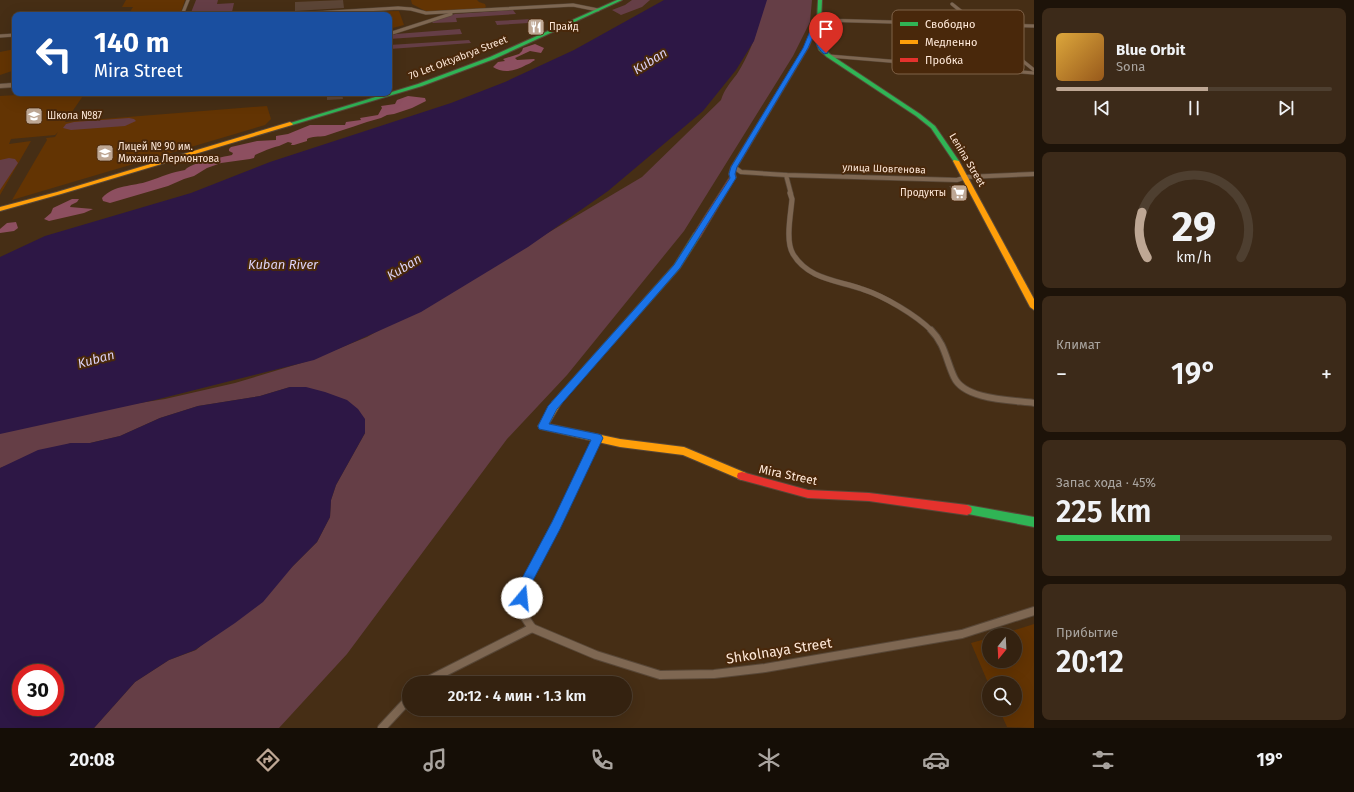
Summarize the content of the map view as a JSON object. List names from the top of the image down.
{
  "streets": {
    "street": [
      "70 Let Oktyabrya Street",
      "Lenina Street",
      "улица Шовгенова",
      "Mira Street",
      "Shkolnaya Street"
    ]
  },
  "crossings": [
    ["Lenina Street", "улица Шовгенова"],
    ["улица Шовгенова", "Mira Street"]
  ],
  "water": ["Kuban", "Kuban River"],
  "places": {
    "restaurant": ["Прайд"],
    "school or university": ["Школа №87", "Лицей № 90 им. Михаила Лермонтова"],
    "supermarket": ["Продукты"]
  },
  "legend": ["Свободно", "Медленно", "Пробка"],
  "north": "bottom",
  "page": {
    "turn": ["140 m", "Mira Street"],
    "song": ["Blue Orbit", "Sona"],
    "tile": [
      "Климат",
      ["Запас хода · 45%", "225 km"],
      ["Прибытие", "20:12"]
    ],
    "heat": ["−", "19°", "+"],
    "limit": "30",
    "trip": "20:12 · 4 мин · 1.3 km",
    "tabs": ["20:08", "19°"],
    "gauge": ["29", "km/h"]
  }
}
